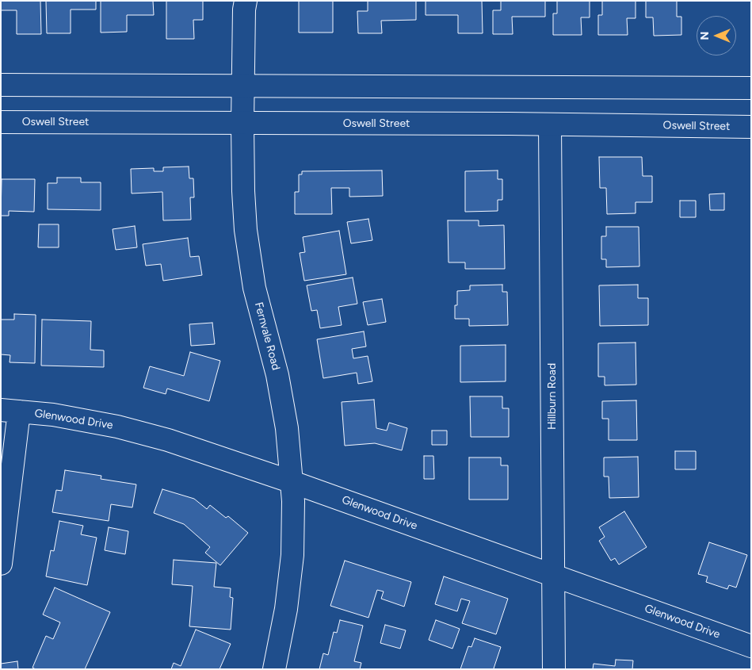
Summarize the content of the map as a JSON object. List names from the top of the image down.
{
  "streets": {
    "street": [
      "Oswell Street",
      "Fernvale Road",
      "Hillburn Road",
      "Glenwood Drive"
    ]
  },
  "crossings": [
    ["Oswell Street", "Fernvale Road"],
    ["Oswell Street", "Hillburn Road"],
    ["Fernvale Road", "Glenwood Drive"],
    ["Hillburn Road", "Glenwood Drive"]
  ],
  "north": "left"
}
